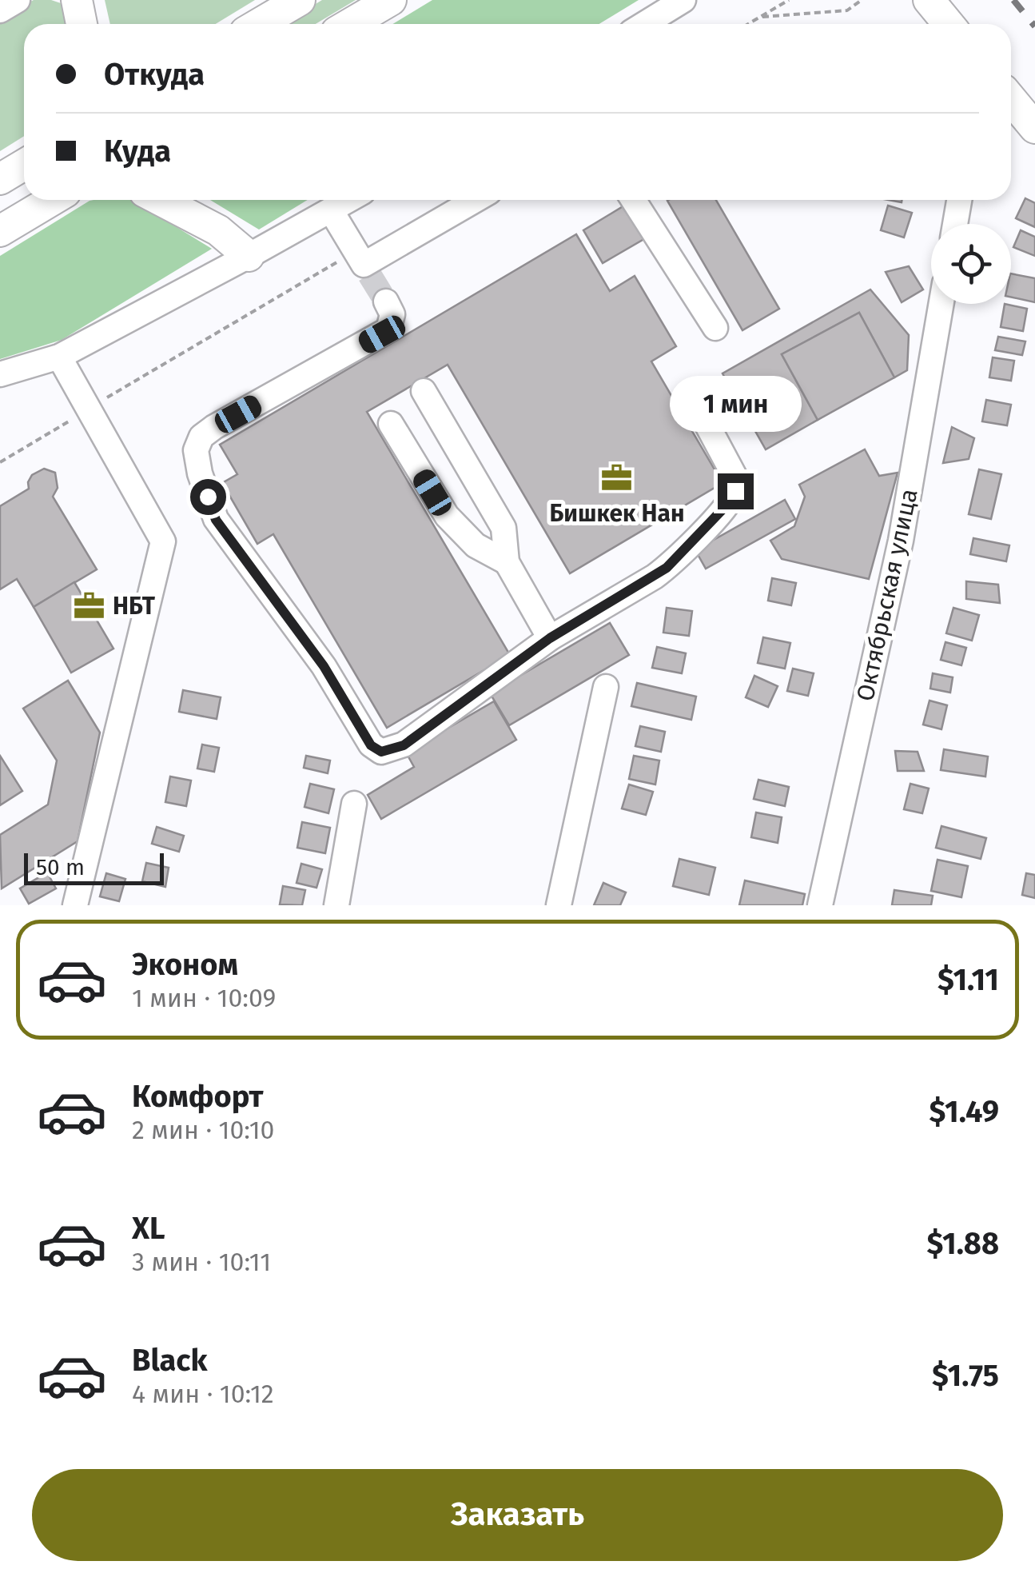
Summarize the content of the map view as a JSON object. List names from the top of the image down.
{
  "streets": {
    "street": ["Октябрьская улица"]
  },
  "places": {
    "office": ["Бишкек Нан", "НБТ"]
  },
  "scale_bar": "50 m",
  "page": {
    "banner": ["Откуда", "Куда"],
    "bubble": "1 мин",
    "scale": "50 m",
    "list": [
      {
        "name": "Эконом",
        "note": "1 мин · 10:09",
        "value": "$1.11"
      },
      {
        "name": "Комфорт",
        "note": "2 мин · 10:10",
        "value": "$1.49"
      },
      {
        "name": "XL",
        "note": "3 мин · 10:11",
        "value": "$1.88"
      },
      {
        "name": "Black",
        "note": "4 мин · 10:12",
        "value": "$1.75"
      }
    ],
    "buttons": "Заказать"
  }
}
